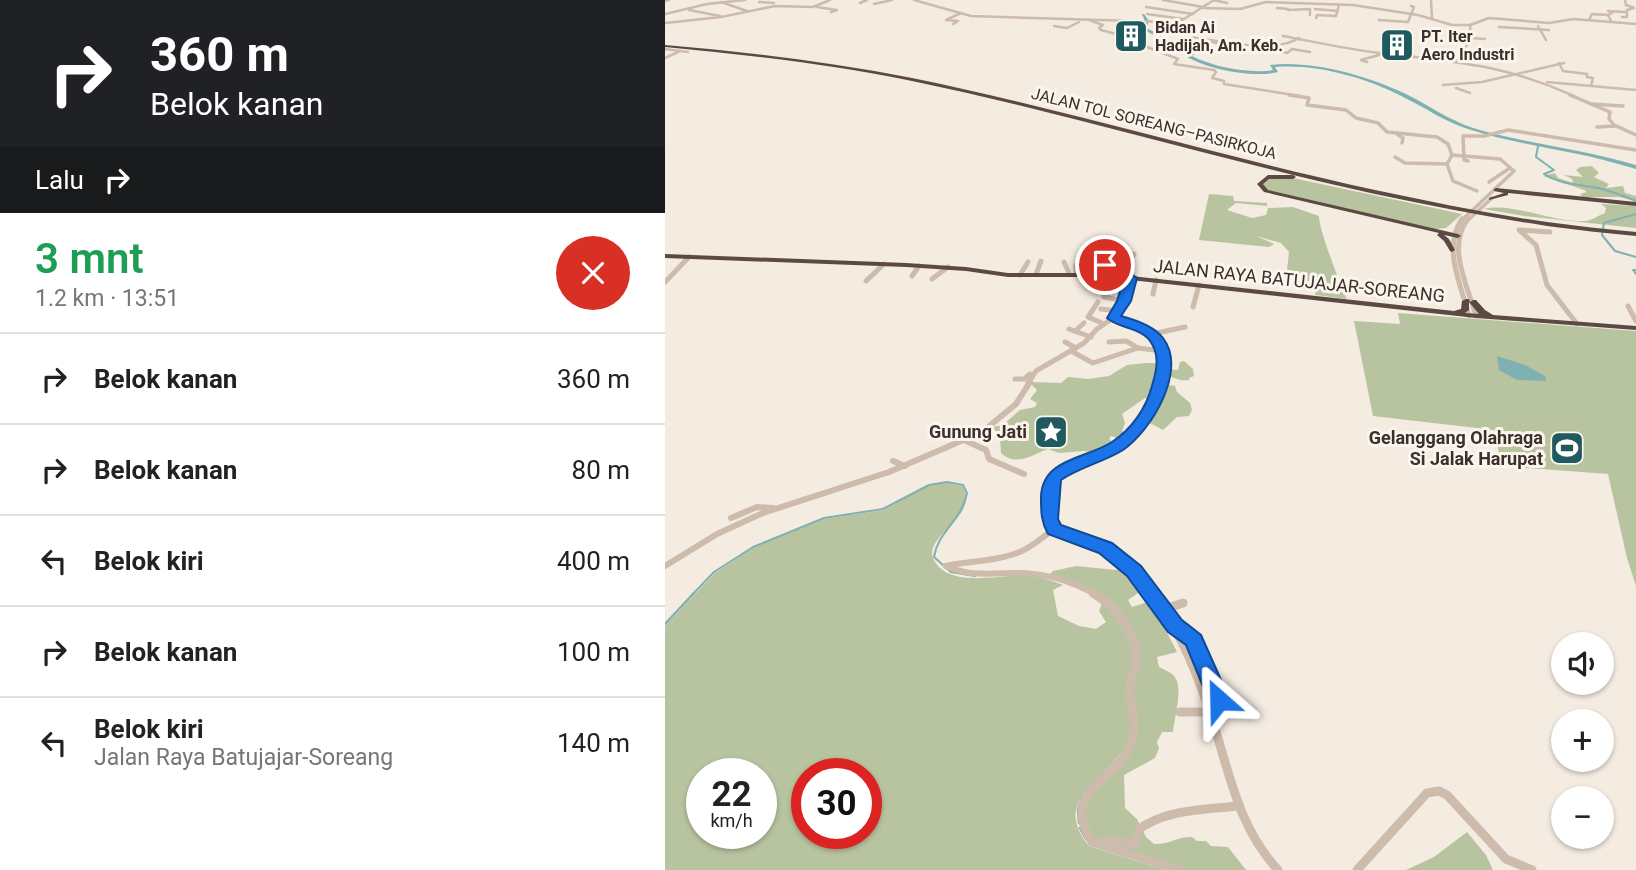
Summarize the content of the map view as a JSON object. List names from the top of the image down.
{
  "streets": {
    "highway": ["JALAN TOL SOREANG–PASIRKOJA", "JALAN RAYA BATUJAJAR-SOREANG"]
  },
  "places": {
    "building": ["Bidan Ai Hadijah, Am. Keb.", "PT. Iter Aero Industri"],
    "place": ["Gunung Jati"],
    "sports": ["Gelanggang Olahraga Si Jalak Harupat"]
  },
  "page": {
    "turn": ["360 m", "Belok kanan"],
    "then": "Lalu",
    "heading": ["3 mnt", "1.2 km · 13:51"],
    "list": [
      {
        "name": "Belok kanan",
        "value": "360 m"
      },
      {
        "name": "Belok kanan",
        "value": "80 m"
      },
      {
        "name": "Belok kiri",
        "value": "400 m"
      },
      {
        "name": "Belok kanan",
        "value": "100 m"
      },
      {
        "name": "Belok kiri",
        "note": "Jalan Raya Batujajar-Soreang",
        "value": "140 m"
      }
    ],
    "map_buttons": ["+", "−"],
    "speed": "22 km/h",
    "limit": "30"
  }
}
